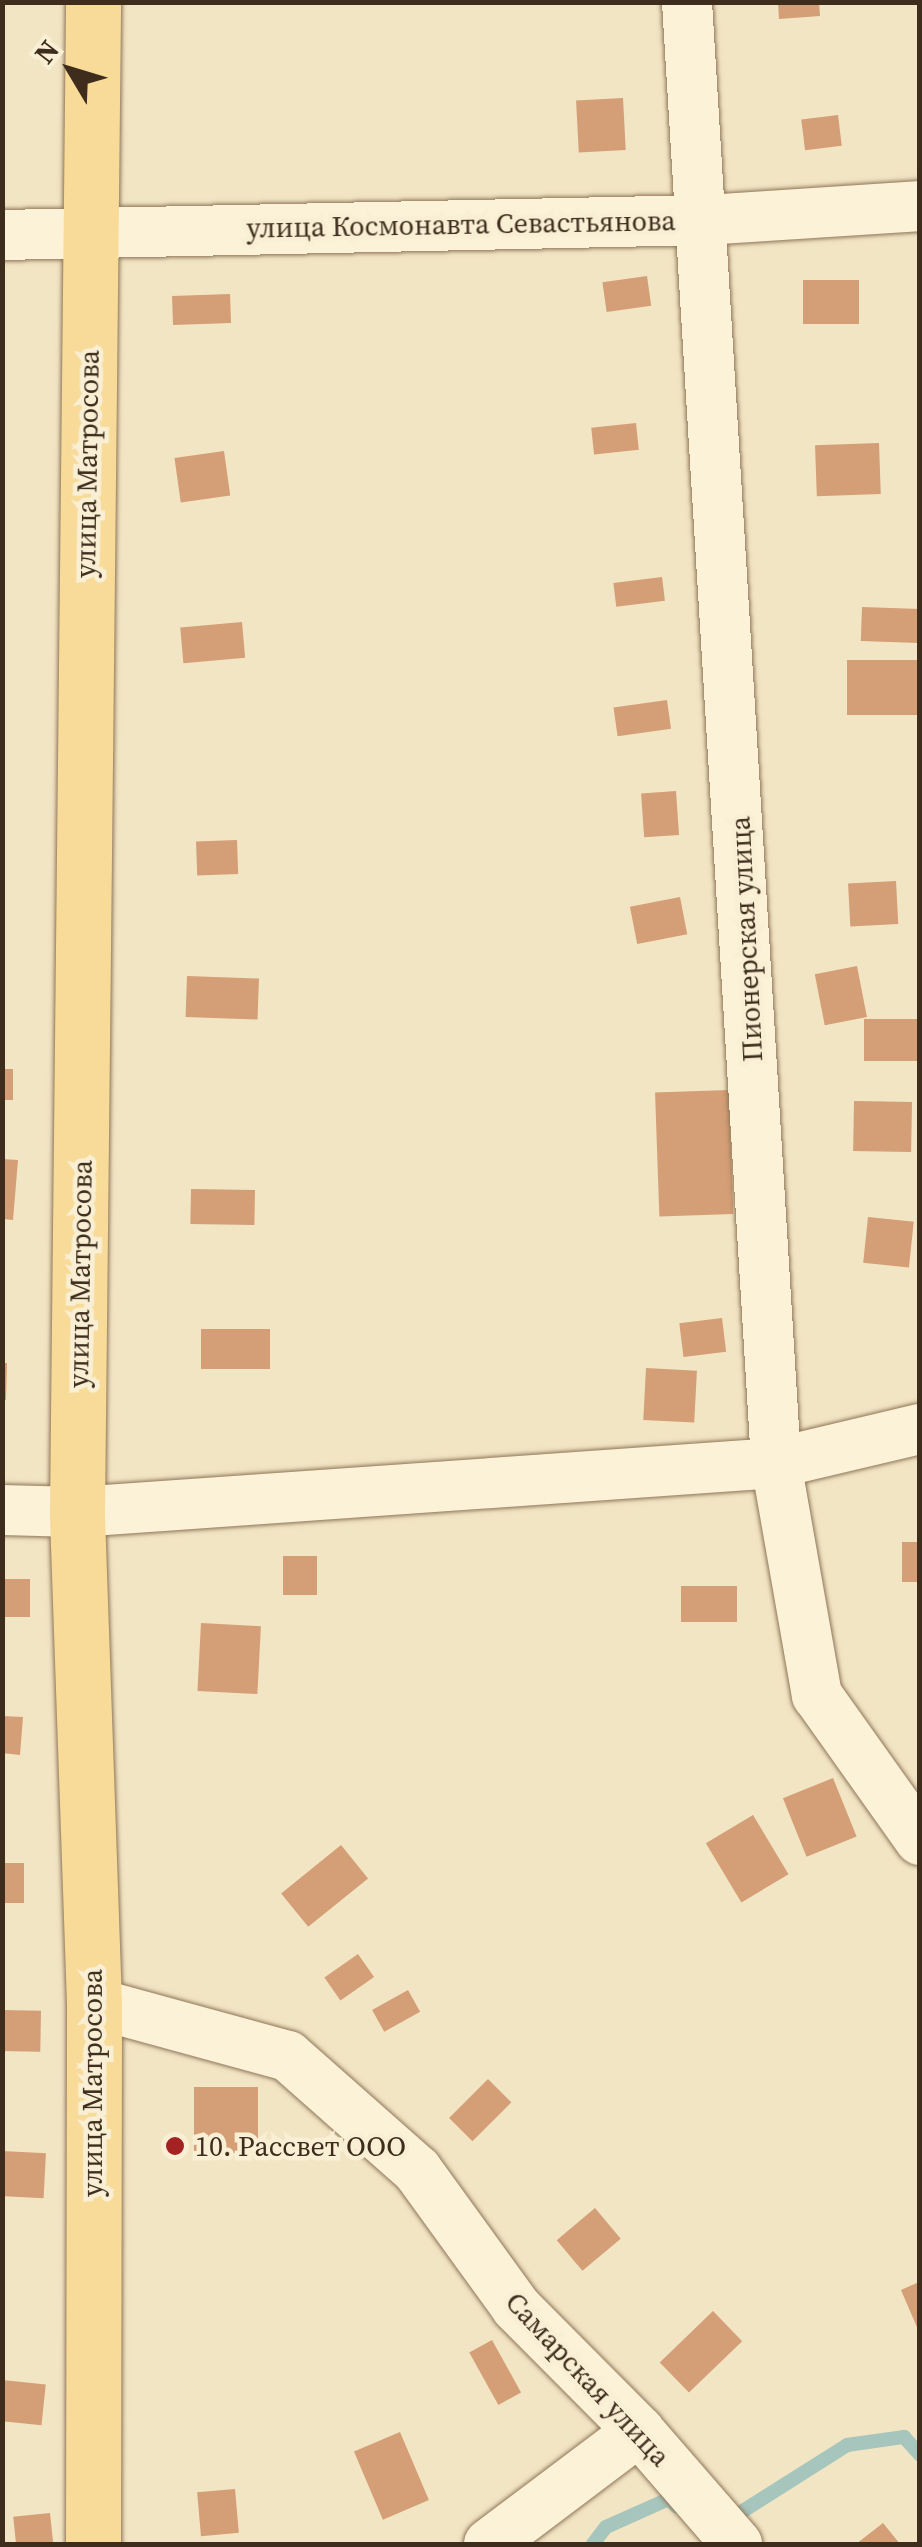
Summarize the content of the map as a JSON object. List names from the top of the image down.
{
  "streets": {
    "main road": ["улица Матросова"],
    "street": ["улица Космонавта Севастьянова", "Пионерская улица", "Самарская улица"]
  },
  "crossings": [
    ["улица Космонавта Севастьянова", "улица Матросова"],
    ["улица Космонавта Севастьянова", "Пионерская улица"],
    ["улица Матросова", "Самарская улица"]
  ],
  "places": ["10. Рассвет ООО"],
  "north": "top left"
}
